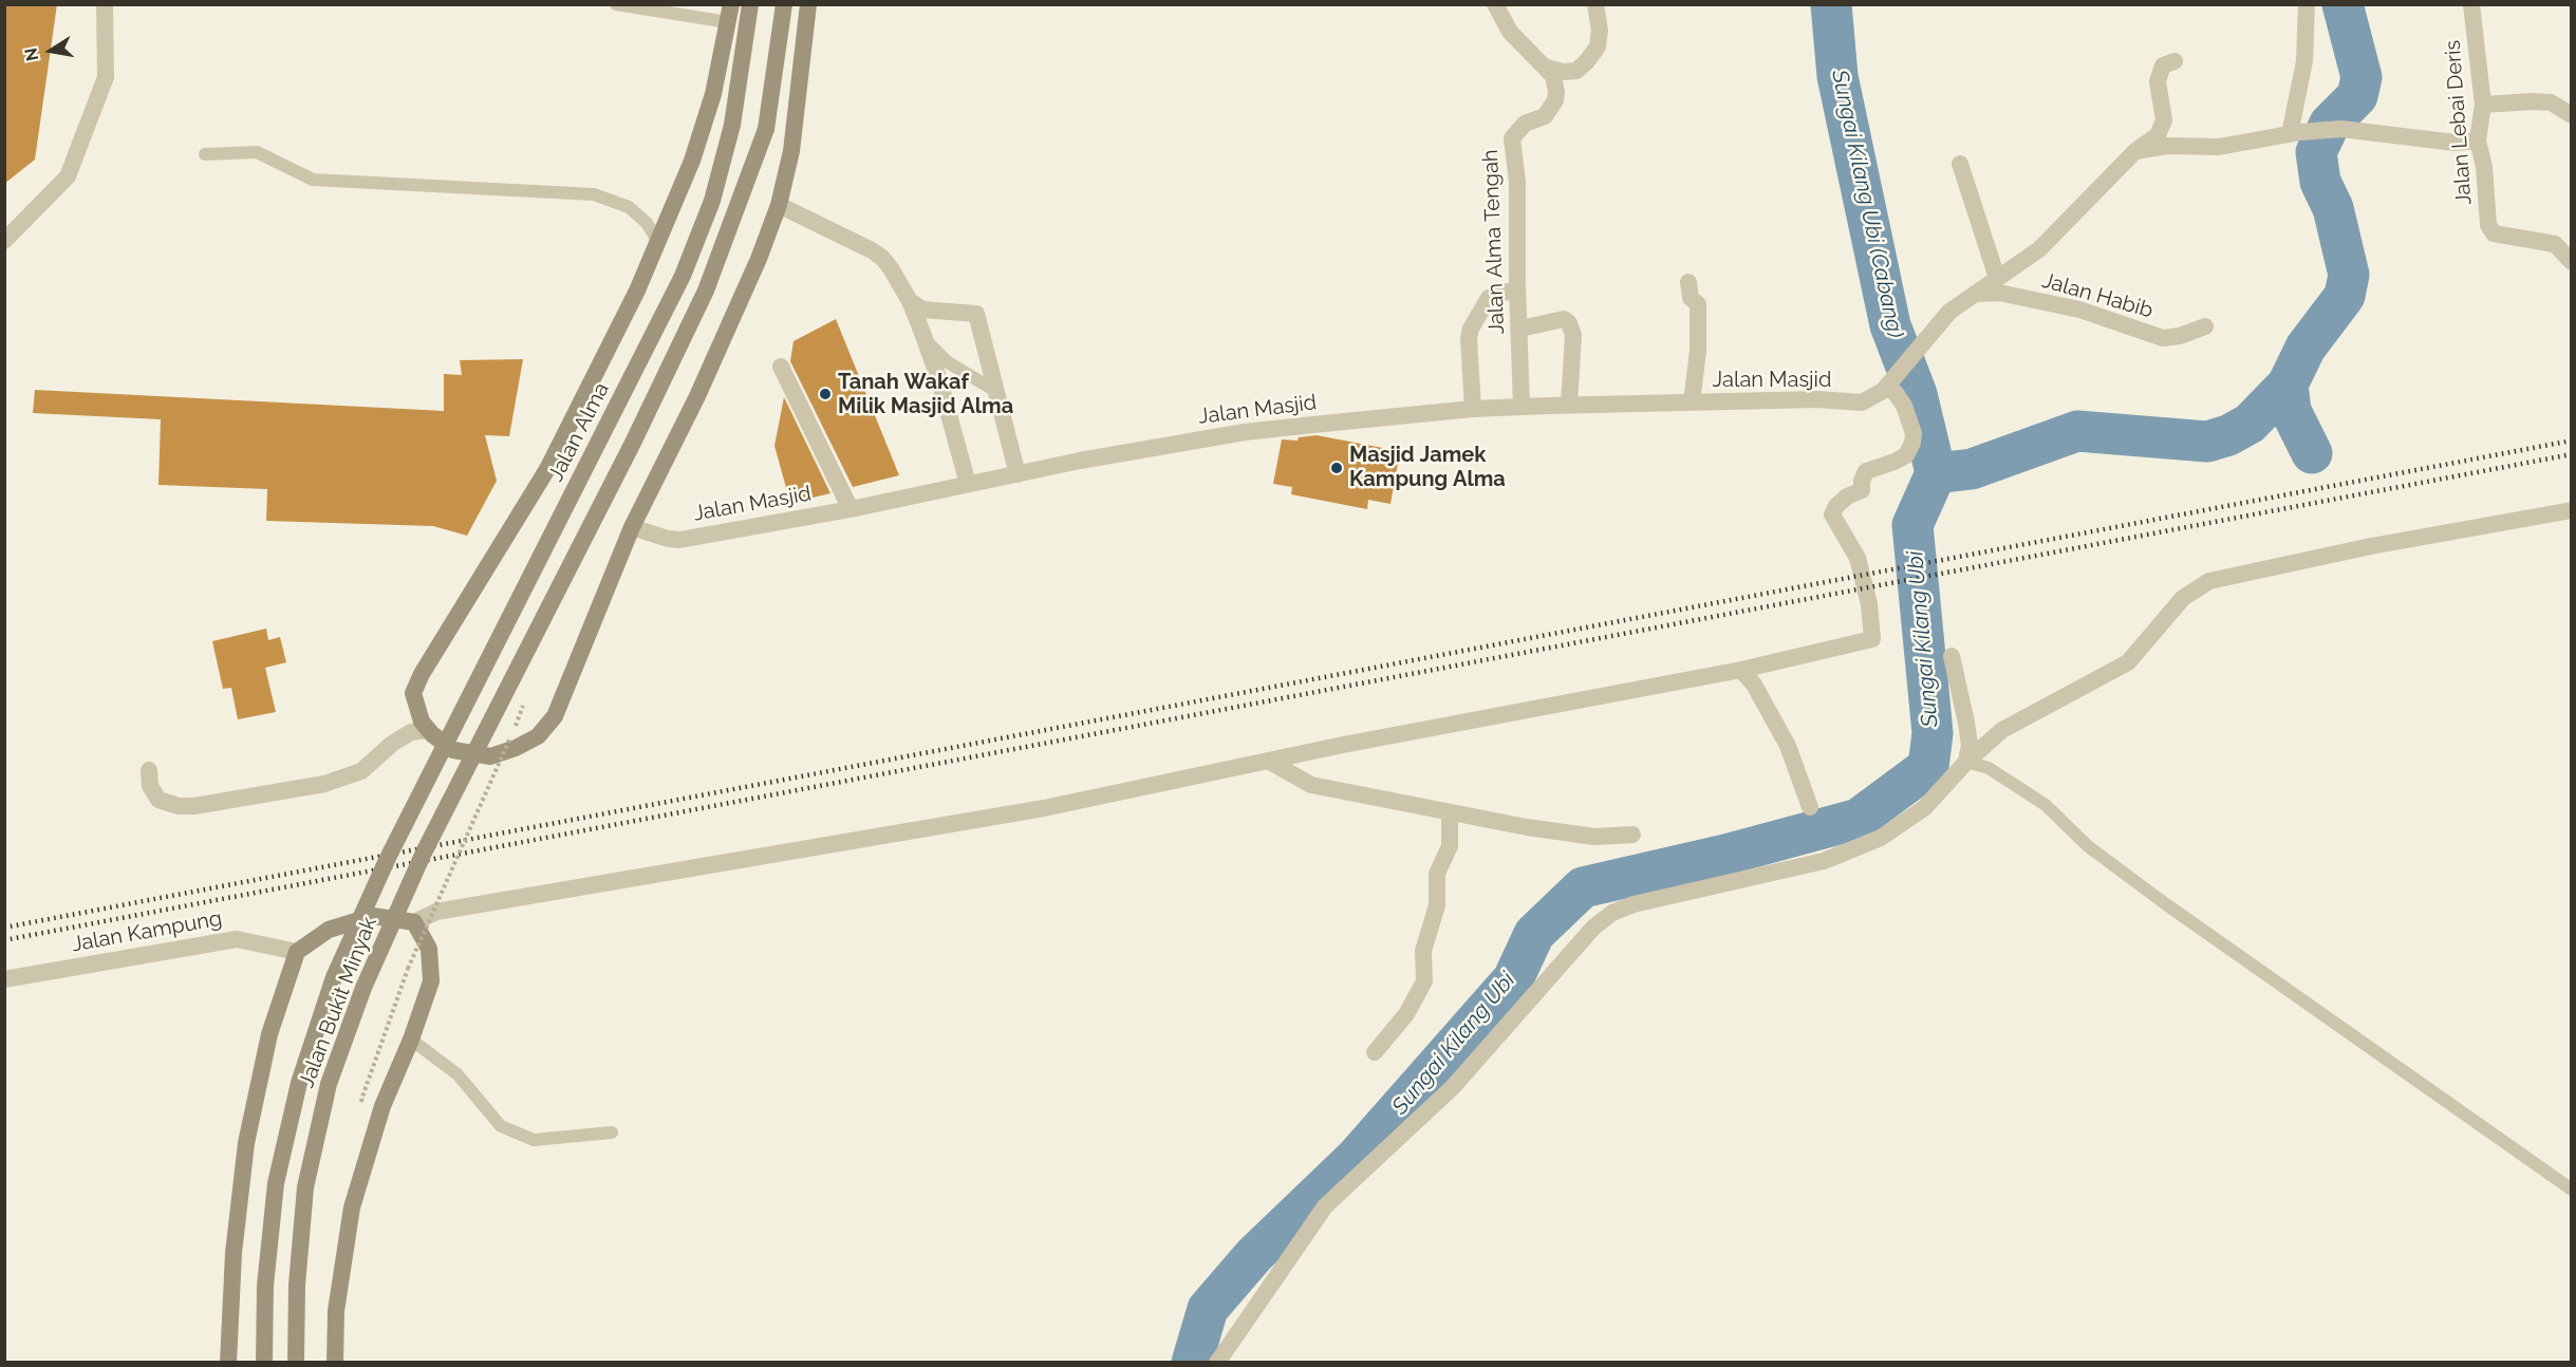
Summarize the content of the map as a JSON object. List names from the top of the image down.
{
  "streets": {
    "main road": ["Jalan Alma", "Jalan Bukit Minyak"],
    "street": [
      "Jalan Lebai Deris",
      "Jalan Alma Tengah",
      "Jalan Habib",
      "Jalan Masjid",
      "Jalan Kampung"
    ]
  },
  "crossings": [
    ["Jalan Alma Tengah", "Jalan Masjid"],
    ["Jalan Alma", "Jalan Bukit Minyak"]
  ],
  "water": ["Sungai Kilang Ubi (Cabang)", "Sungai Kilang Ubi"],
  "places": ["Tanah Wakaf Milik Masjid Alma", "Masjid Jamek Kampung Alma"],
  "north": "left"
}
